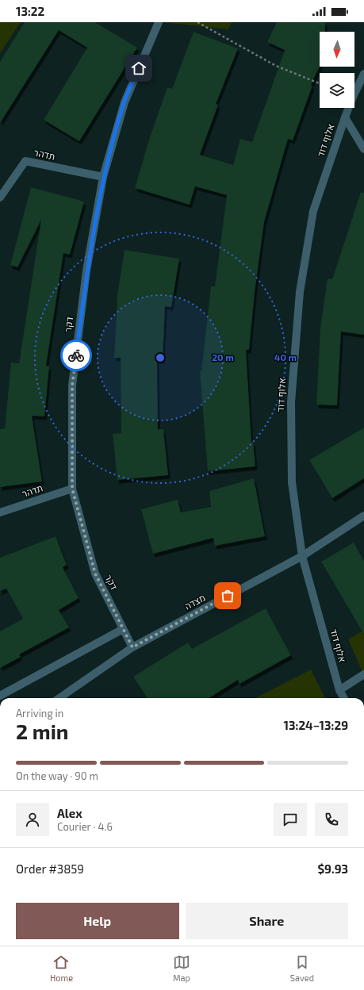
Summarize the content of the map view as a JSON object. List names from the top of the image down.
{
  "streets": {
    "street": [
      "אלוף דוד",
      "תדהר",
      "דקר",
      "מצדה"
    ]
  },
  "crossings": [
    ["אלוף דוד", "מצדה"],
    ["תדהר", "דקר"],
    ["דקר", "מצדה"]
  ],
  "north": "bottom",
  "page": {
    "status": "13:22",
    "heading": ["2 min", "Arriving in", "13:24–13:29"],
    "panel": [
      "Alex",
      "Courier · 4.6",
      "Order #3859",
      "$9.93"
    ],
    "bar": "On the way · 90 m",
    "buttons": ["Help", "Share"],
    "tabs": ["Home", "Map", "Saved"]
  },
  "rings": ["20 m", "40 m"]
}
